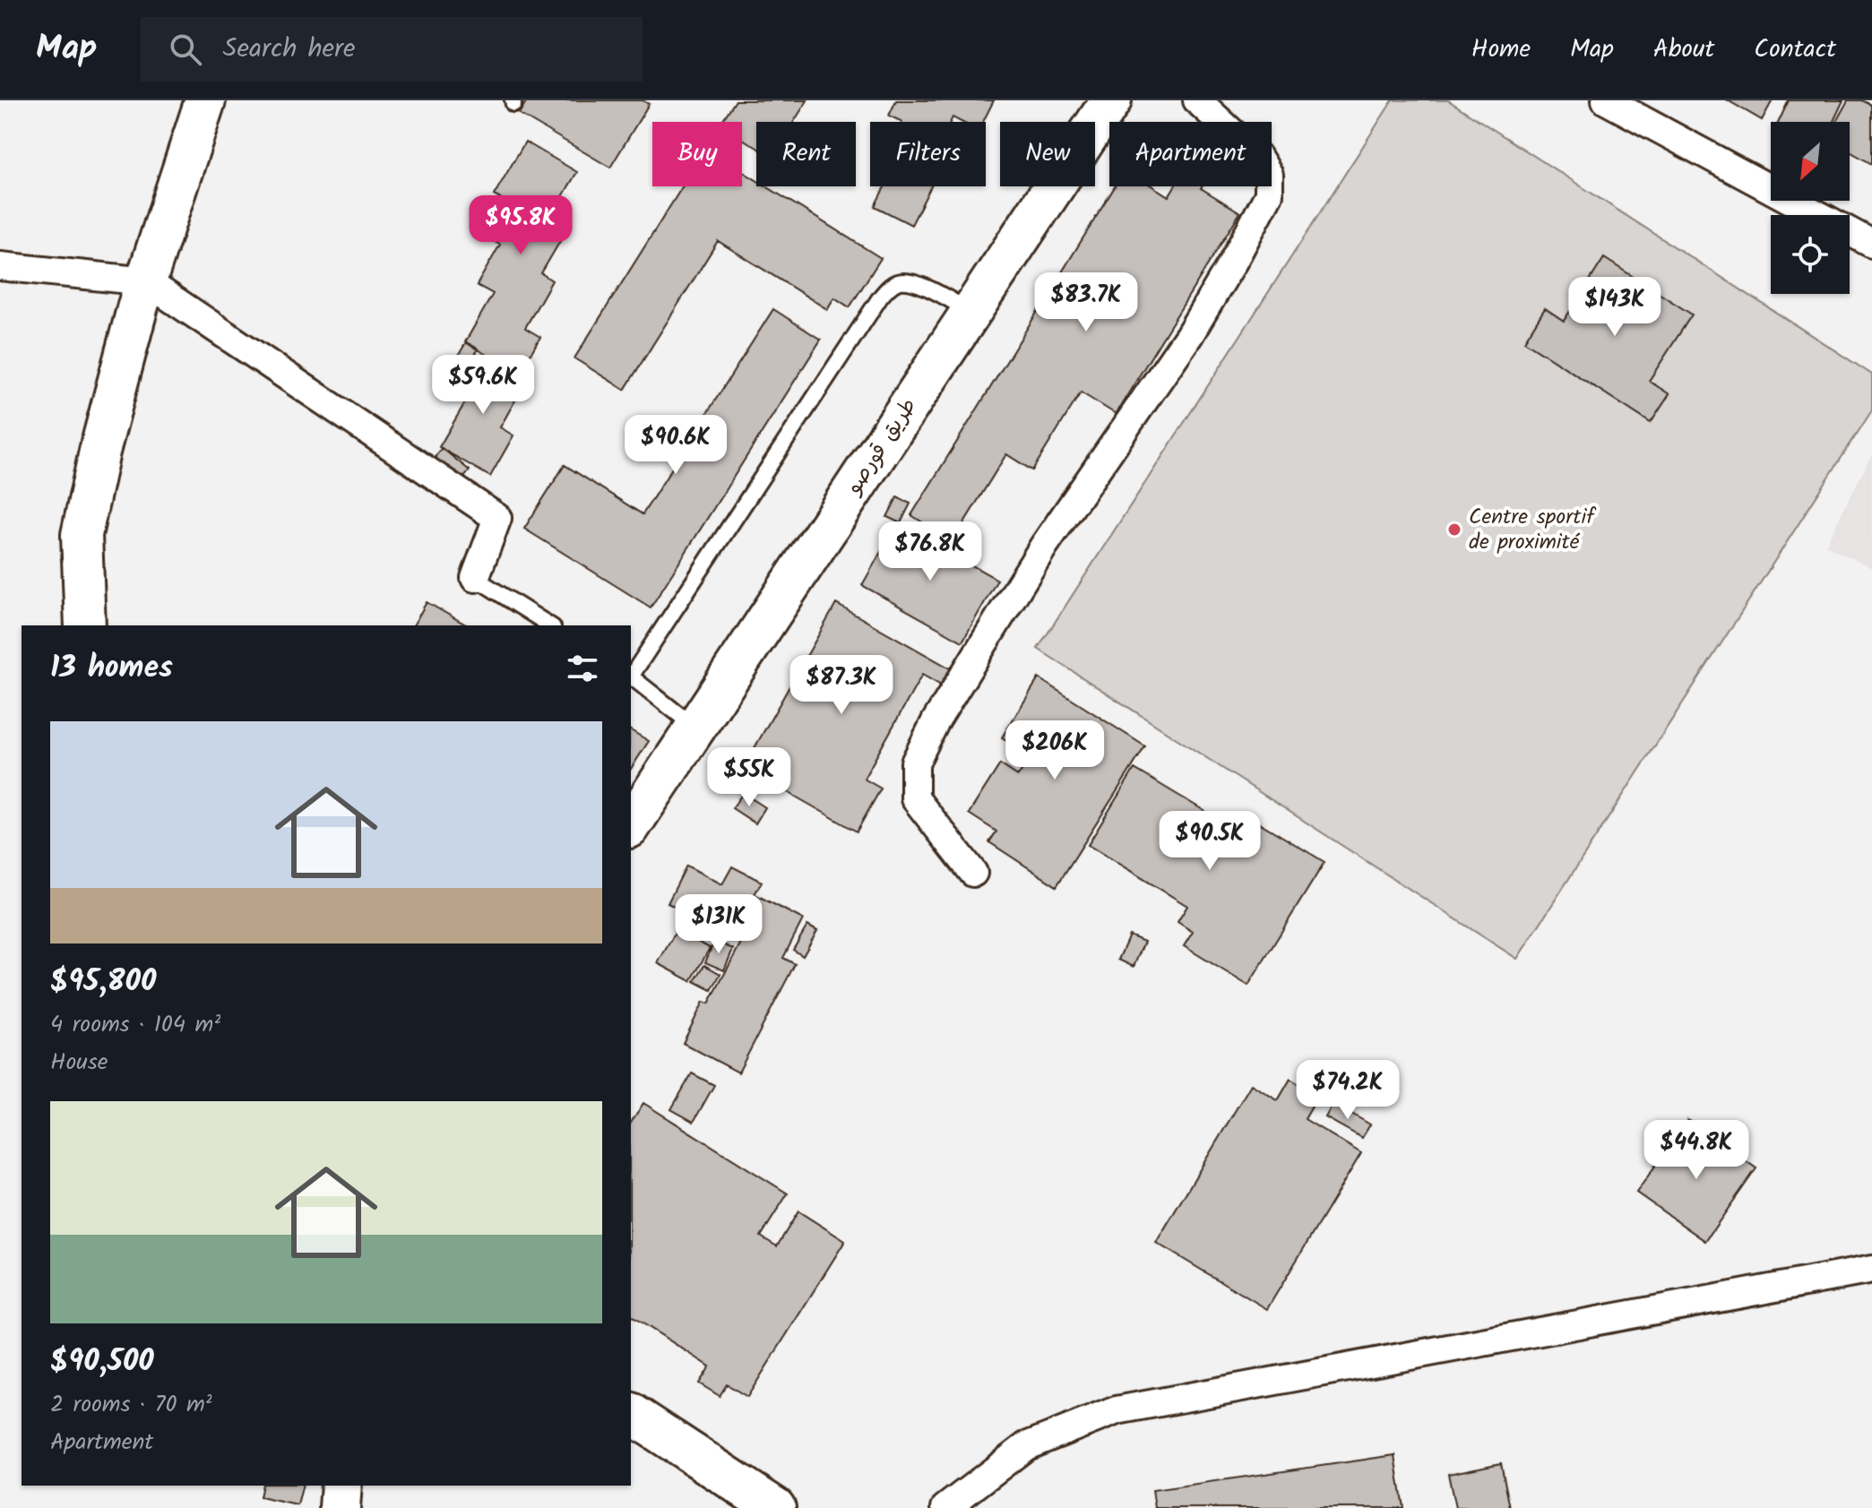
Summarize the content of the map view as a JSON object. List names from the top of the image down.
{
  "streets": {
    "main road": ["طريق قورصو"]
  },
  "places": ["Centre sportif de proximité"],
  "north": "bottom left",
  "page": {
    "header": "Map",
    "search": "Search here",
    "nav": [
      "Home",
      "Map",
      "About",
      "Contact"
    ],
    "chip": [
      "Buy",
      "Rent",
      "Filters",
      "New",
      "Apartment"
    ],
    "price": [
      "$95.8K",
      "$83.7K",
      "$143K",
      "$59.6K",
      "$90.6K",
      "$76.8K",
      "$87.3K",
      "$206K",
      "$55K",
      "$90.5K",
      "$131K",
      "$74.2K",
      "$44.8K"
    ],
    "heading": "13 homes",
    "list": [
      {
        "name": "$95,800",
        "note": "4 rooms · 104 m² · House"
      },
      {
        "name": "$90,500",
        "note": "2 rooms · 70 m² · Apartment"
      }
    ]
  }
}
